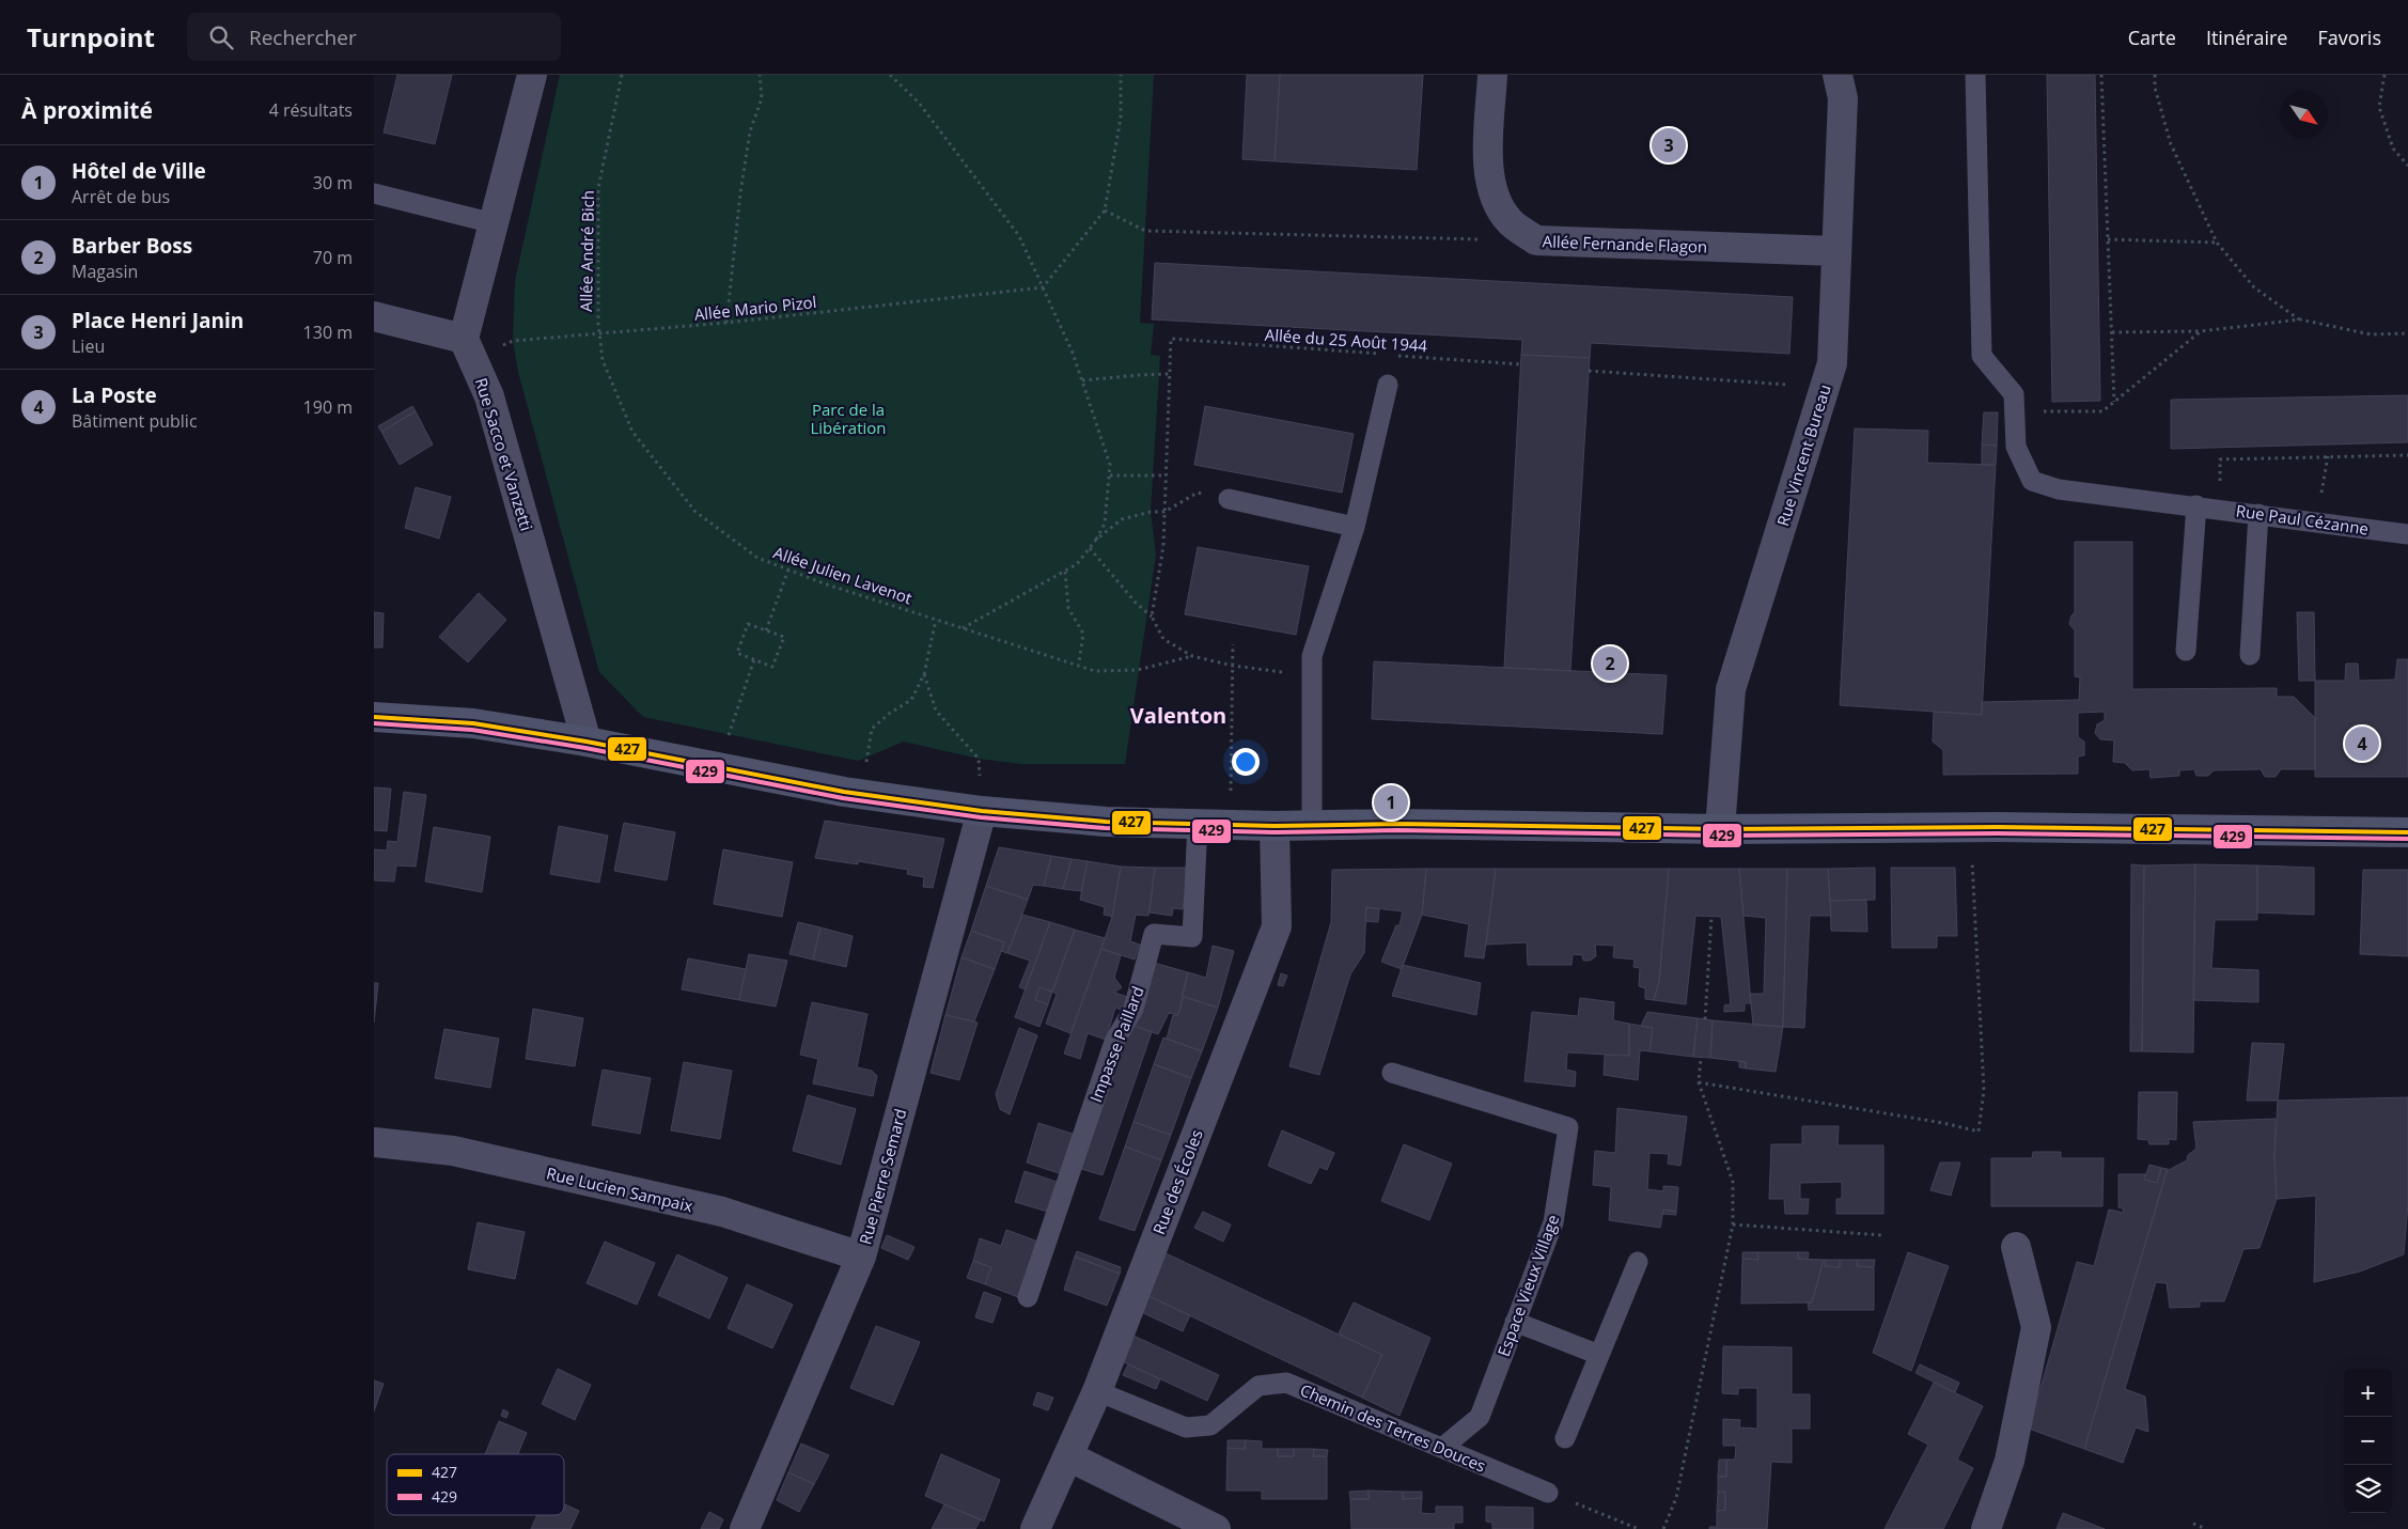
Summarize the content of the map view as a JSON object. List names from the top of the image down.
{
  "streets": {
    "street": [
      "Allée Fernande Flagon",
      "Rue Sacco et Vanzetti",
      "Rue Vincent Bureau",
      "Rue Pierre Semard",
      "Rue des Écoles",
      "Rue Lucien Sampaix"
    ],
    "lane": [
      "Rue Paul Cézanne",
      "Impasse Paillard",
      "Espace Vieux Village",
      "Chemin des Terres Douces"
    ],
    "path": [
      "Allée André Bich",
      "Allée Mario Pizol",
      "Allée du 25 Août 1944",
      "Allée Julien Lavenot"
    ]
  },
  "crossings": [
    ["Allée Fernande Flagon", "Rue Vincent Bureau"],
    ["Allée André Bich", "Allée Mario Pizol"],
    ["Allée André Bich", "Allée Julien Lavenot"],
    ["Allée Mario Pizol", "Rue Sacco et Vanzetti"],
    ["Allée Mario Pizol", "Allée Julien Lavenot"],
    ["Rue Pierre Semard", "Rue Lucien Sampaix"],
    ["Rue des Écoles", "Chemin des Terres Douces"],
    ["Espace Vieux Village", "Chemin des Terres Douces"]
  ],
  "districts": ["Valenton"],
  "parks": ["Parc de la Libération"],
  "lines": ["transit line 427", "transit line 429"],
  "legend": ["427", "429"],
  "north": "bottom right",
  "page": {
    "header": "Turnpoint",
    "search": "Rechercher",
    "nav": ["Carte", "Itinéraire", "Favoris"],
    "heading": ["À proximité", "4 résultats"],
    "pins": [
      "3",
      "2",
      "4",
      "1"
    ],
    "list": [
      {
        "mark": "1",
        "name": "Hôtel de Ville",
        "note": "Arrêt de bus",
        "value": "30 m"
      },
      {
        "mark": "2",
        "name": "Barber Boss",
        "note": "Magasin",
        "value": "70 m"
      },
      {
        "mark": "3",
        "name": "Place Henri Janin",
        "note": "Lieu",
        "value": "130 m"
      },
      {
        "mark": "4",
        "name": "La Poste",
        "note": "Bâtiment public",
        "value": "190 m"
      }
    ],
    "map_buttons": ["+", "−"]
  }
}
